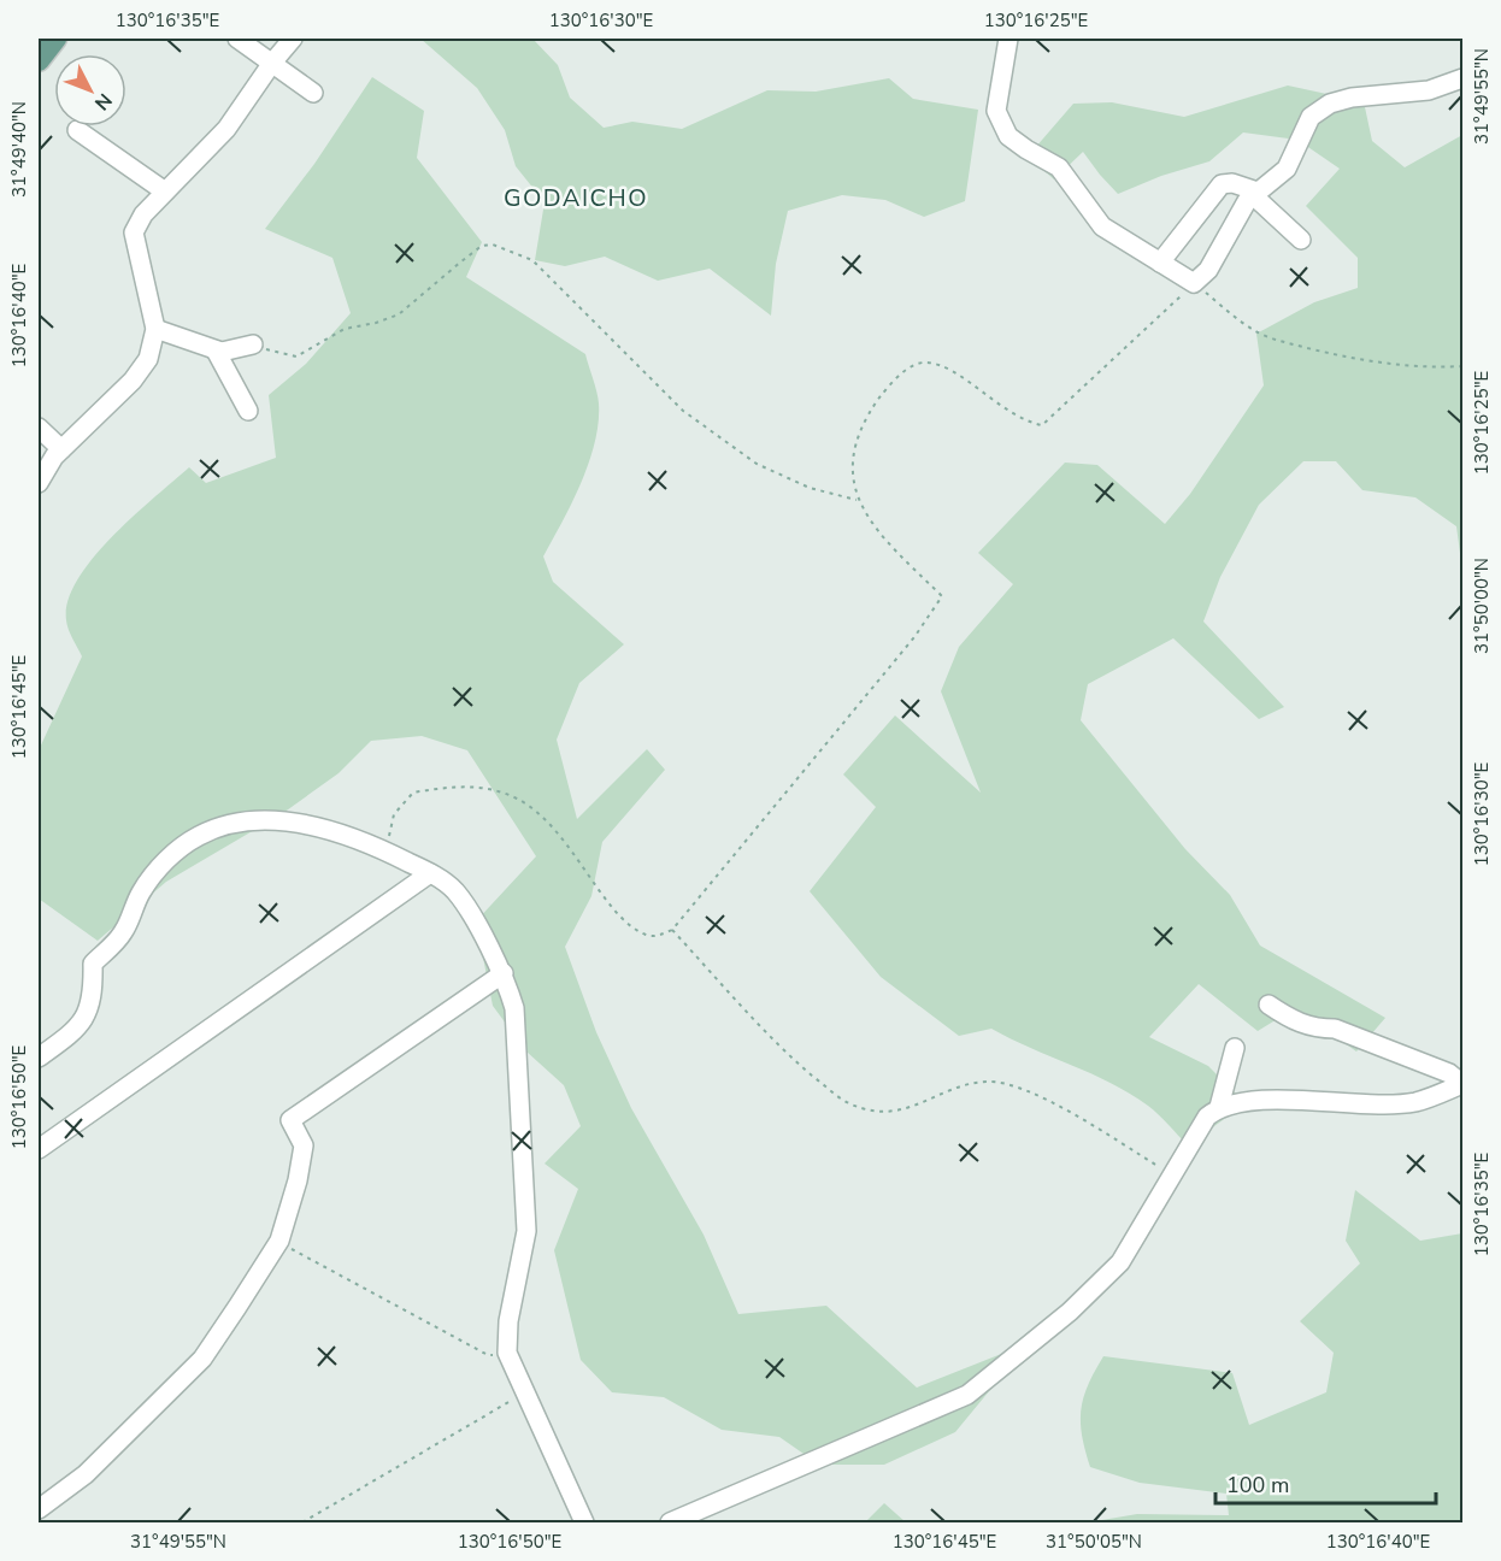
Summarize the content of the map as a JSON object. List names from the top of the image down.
{
  "districts": ["GODAICHO"],
  "scale_bar": "100 m",
  "north": "bottom right",
  "coordinates": [
    "130°16'35\"E",
    "130°16'30\"E",
    "130°16'25\"E",
    "31°49'55\"N",
    "31°49'40\"N",
    "130°16'40\"E",
    "31°50'00\"N",
    "130°16'45\"E",
    "130°16'50\"E",
    "31°50'05\"N"
  ]
}
